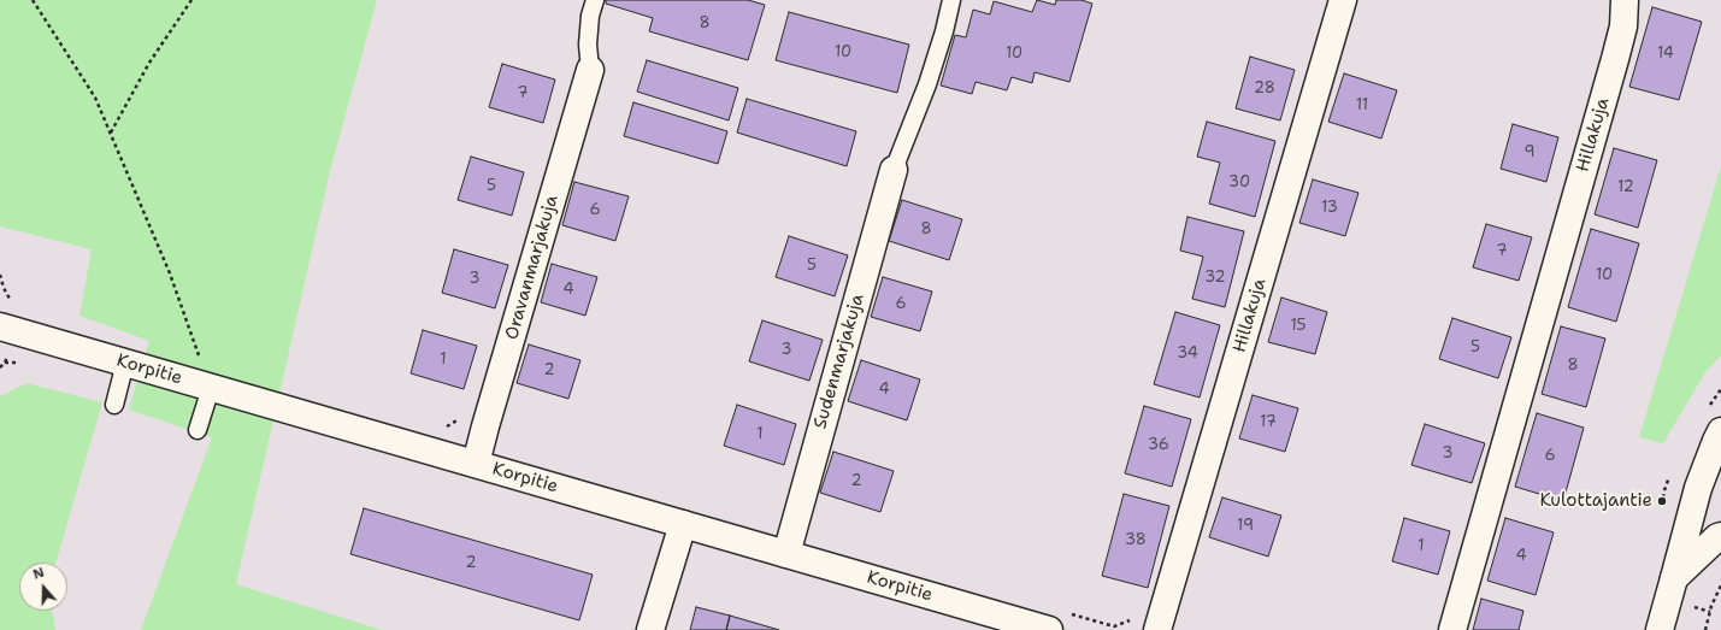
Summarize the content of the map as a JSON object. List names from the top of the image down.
{
  "streets": {
    "street": [
      "Hillakuja",
      "Oravanmarjakuja",
      "Sudenmarjakuja",
      "Korpitie"
    ]
  },
  "crossings": [
    ["Oravanmarjakuja", "Korpitie"],
    ["Sudenmarjakuja", "Korpitie"]
  ],
  "places": ["Kulottajantie"],
  "house_numbers": [
    "8",
    "10",
    "10",
    "14",
    "28",
    "7",
    "11",
    "9",
    "30",
    "5",
    "12",
    "13",
    "6",
    "8",
    "7",
    "5",
    "10",
    "32",
    "3",
    "4",
    "6",
    "15",
    "5",
    "3",
    "34",
    "1",
    "8",
    "2",
    "4",
    "17",
    "1",
    "36",
    "3",
    "6",
    "2",
    "19",
    "38",
    "1",
    "4",
    "2"
  ],
  "north": "top"
}
